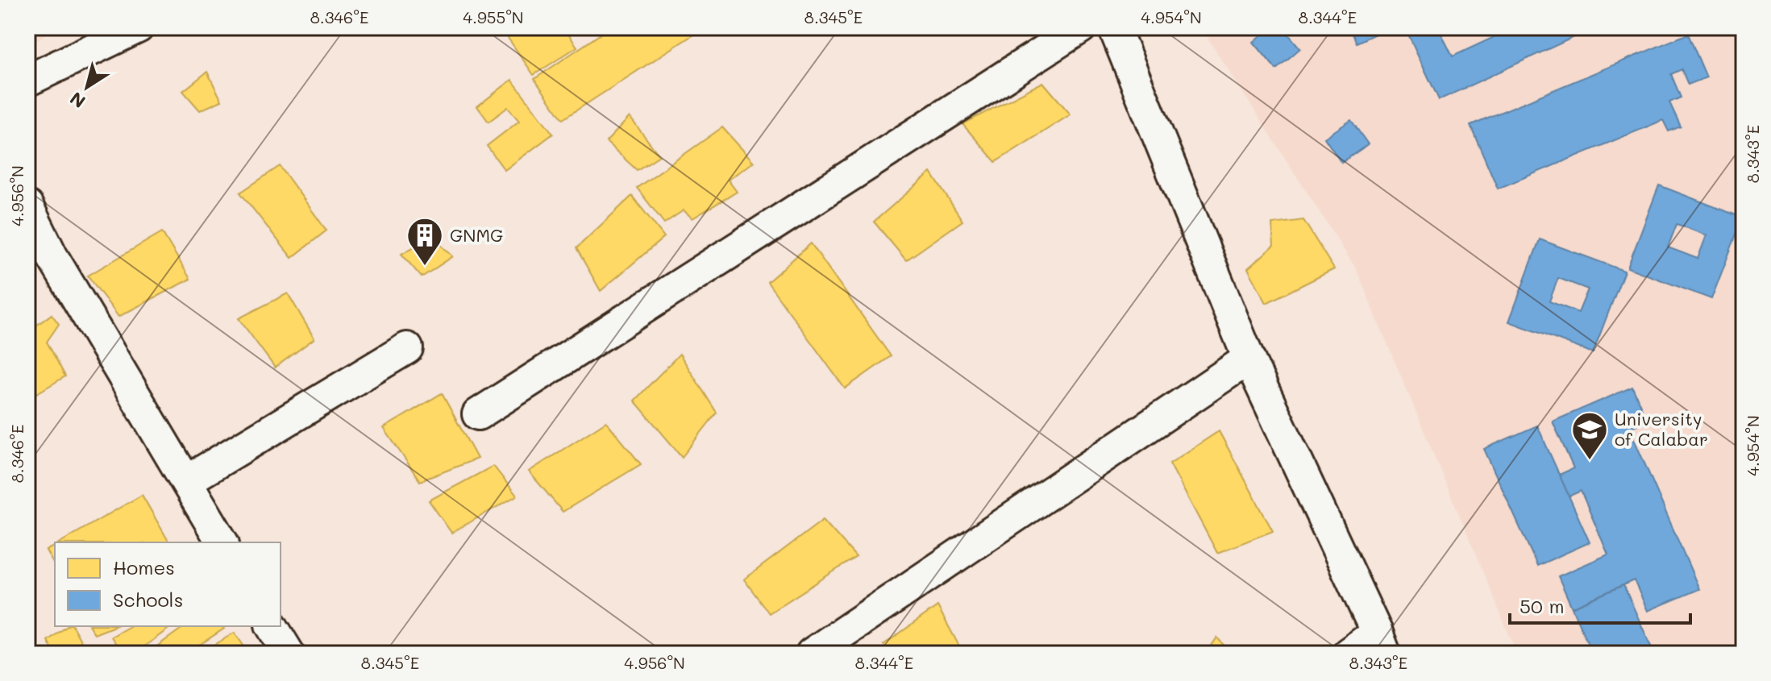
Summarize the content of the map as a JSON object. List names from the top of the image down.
{
  "places": {
    "building": ["GNMG"],
    "school or university": ["University of Calabar"]
  },
  "legend": ["Homes", "Schools"],
  "scale_bar": "50 m",
  "north": "bottom left",
  "coordinates": [
    "8.346°E",
    "4.955°N",
    "8.345°E",
    "4.954°N",
    "8.344°E",
    "8.343°E",
    "4.956°N"
  ]
}
